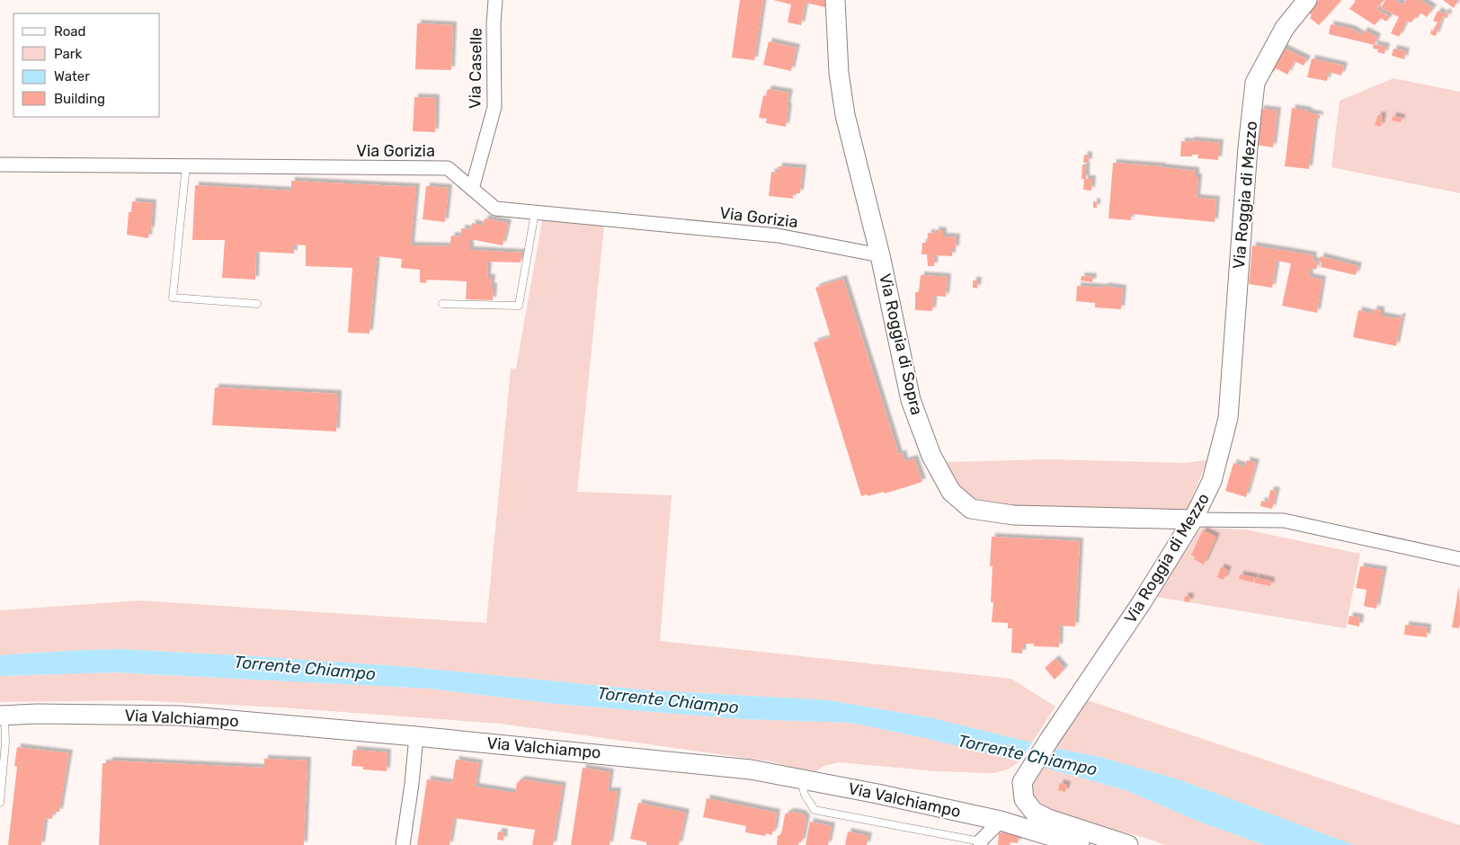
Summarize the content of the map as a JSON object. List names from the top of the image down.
{
  "streets": {
    "street": [
      "Via Caselle",
      "Via Gorizia",
      "Via Roggia di Mezzo",
      "Via Roggia di Sopra",
      "Via Valchiampo"
    ]
  },
  "crossings": [
    ["Via Caselle", "Via Gorizia"],
    ["Via Gorizia", "Via Roggia di Sopra"],
    ["Via Roggia di Mezzo", "Via Roggia di Sopra"]
  ],
  "water": ["Torrente Chiampo"],
  "legend": [
    "Road",
    "Park",
    "Water",
    "Building"
  ]
}
